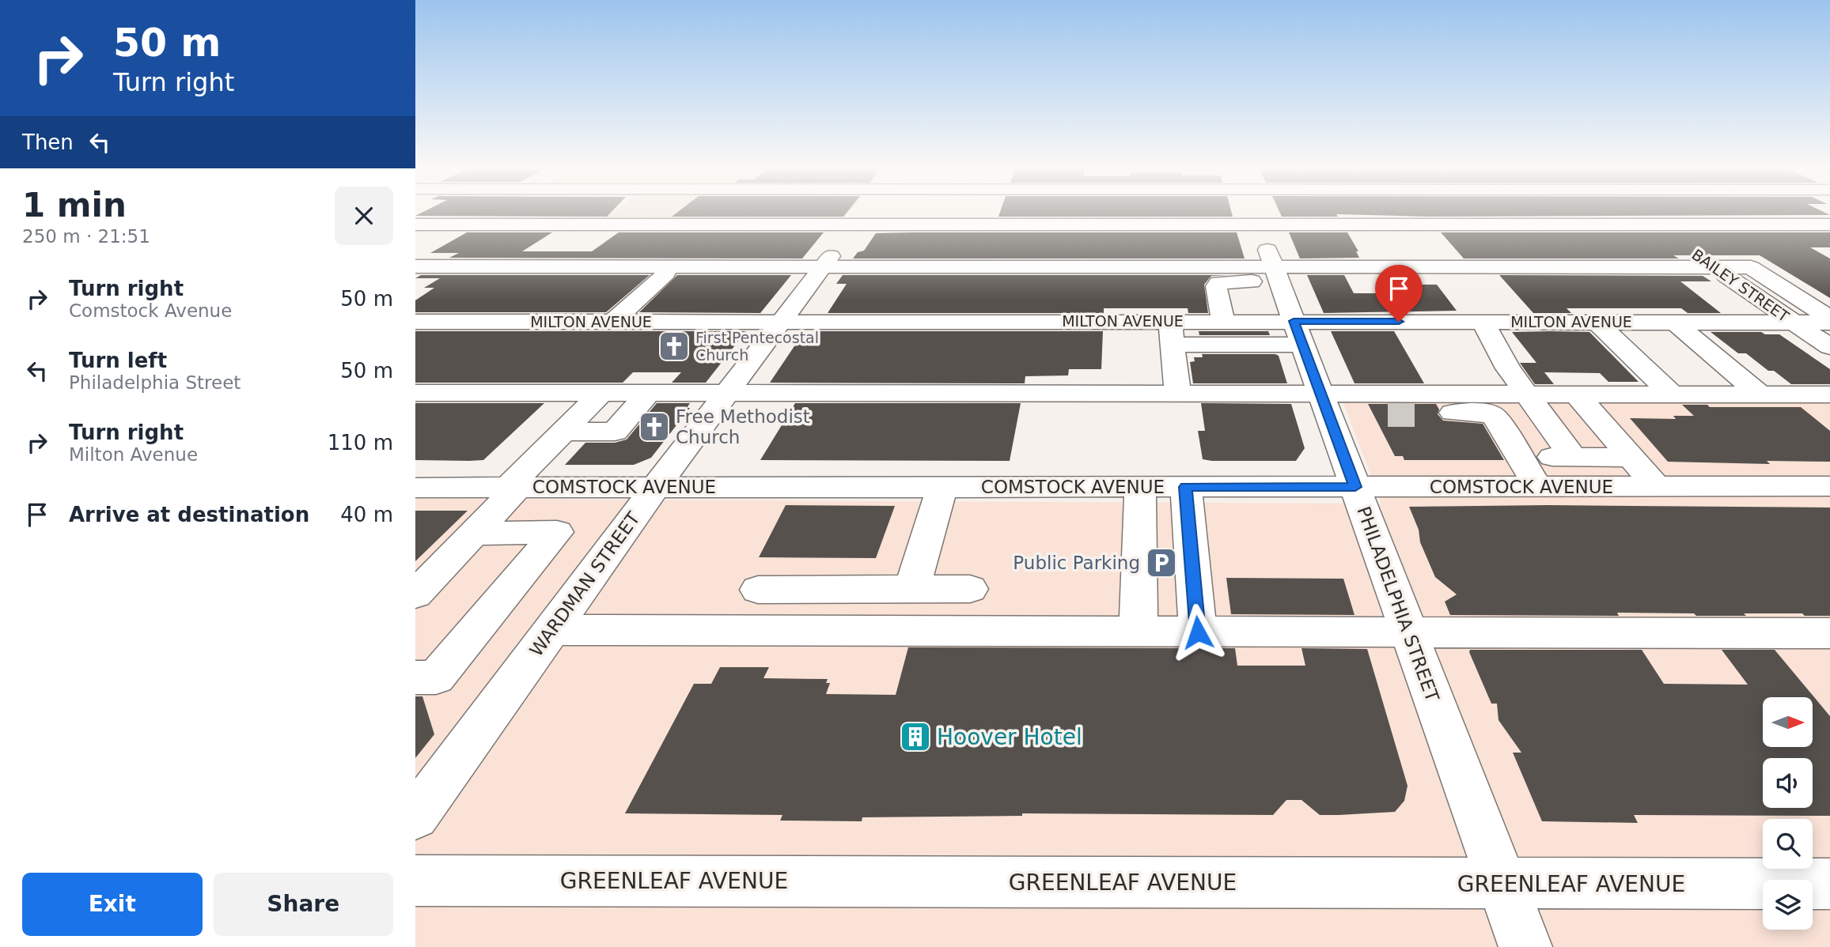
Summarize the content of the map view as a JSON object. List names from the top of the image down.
{
  "streets": {
    "street": [
      "BAILEY STREET",
      "MILTON AVENUE",
      "COMSTOCK AVENUE",
      "WARDMAN STREET",
      "PHILADELPHIA STREET",
      "GREENLEAF AVENUE"
    ]
  },
  "crossings": [
    ["BAILEY STREET", "MILTON AVENUE"],
    ["MILTON AVENUE", "WARDMAN STREET"],
    ["MILTON AVENUE", "PHILADELPHIA STREET"],
    ["COMSTOCK AVENUE", "WARDMAN STREET"],
    ["COMSTOCK AVENUE", "PHILADELPHIA STREET"],
    ["PHILADELPHIA STREET", "GREENLEAF AVENUE"]
  ],
  "places": {
    "church": ["First Pentecostal Church", "Free Methodist Church"],
    "parking": ["Public Parking"],
    "building": ["Hoover Hotel"]
  },
  "north": "right",
  "page": {
    "turn": ["50 m", "Turn right"],
    "then": "Then",
    "heading": ["1 min", "250 m · 21:51"],
    "list": [
      {
        "name": "Turn right",
        "note": "Comstock Avenue",
        "value": "50 m"
      },
      {
        "name": "Turn left",
        "note": "Philadelphia Street",
        "value": "50 m"
      },
      {
        "name": "Turn right",
        "note": "Milton Avenue",
        "value": "110 m"
      },
      {
        "name": "Arrive at destination",
        "value": "40 m"
      }
    ],
    "buttons": ["Exit", "Share"]
  }
}
